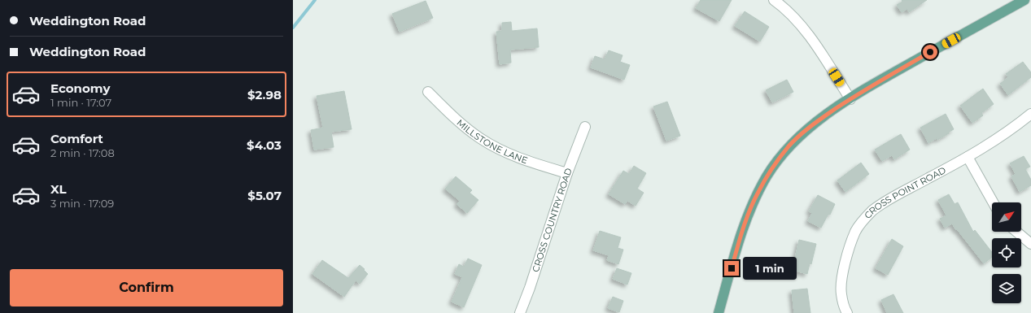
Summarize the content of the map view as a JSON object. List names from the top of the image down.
{
  "streets": {
    "street": ["MILLSTONE LANE", "CROSS POINT ROAD", "CROSS COUNTRY ROAD"]
  },
  "crossings": [
    ["MILLSTONE LANE", "CROSS COUNTRY ROAD"]
  ],
  "north": "top right",
  "page": {
    "banner": ["Weddington Road", "Weddington Road"],
    "list": [
      {
        "name": "Economy",
        "note": "1 min · 17:07",
        "value": "$2.98"
      },
      {
        "name": "Comfort",
        "note": "2 min · 17:08",
        "value": "$4.03"
      },
      {
        "name": "XL",
        "note": "3 min · 17:09",
        "value": "$5.07"
      }
    ],
    "bubble": "1 min",
    "buttons": "Confirm"
  }
}
